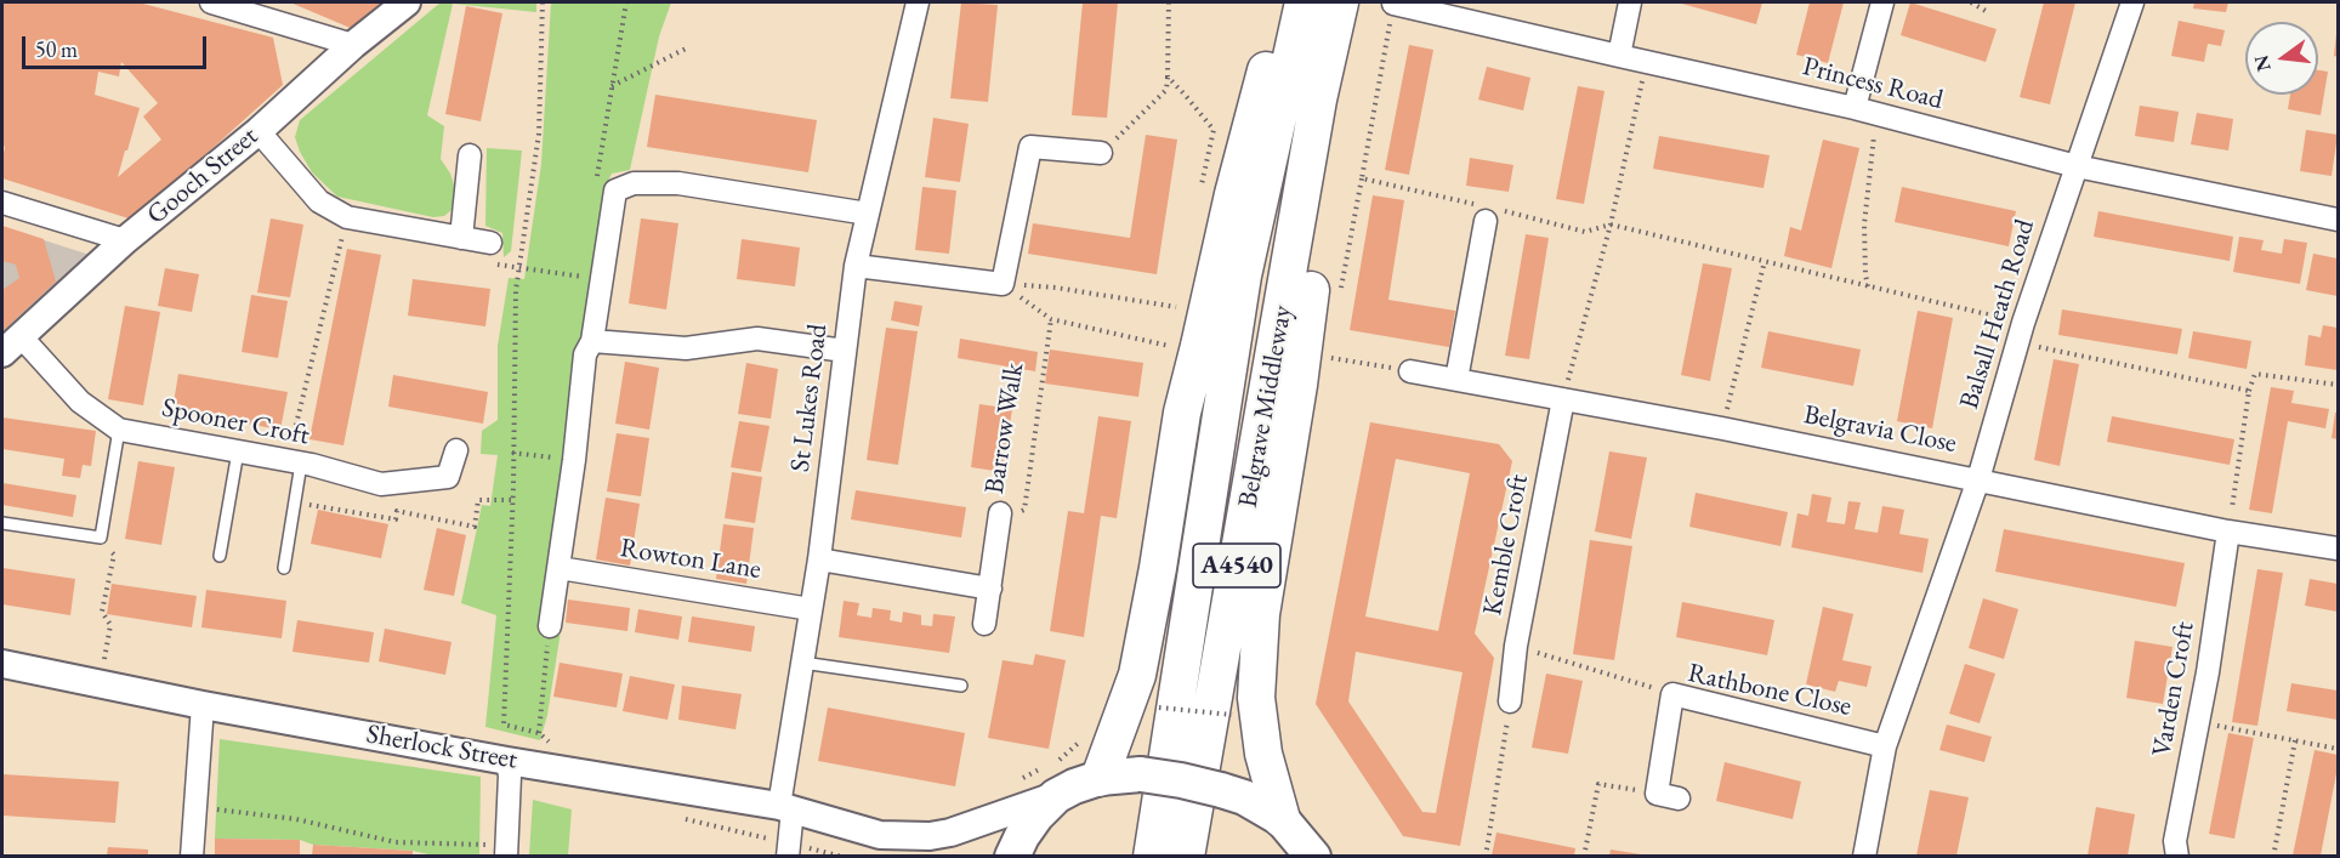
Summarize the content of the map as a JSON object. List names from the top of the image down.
{
  "streets": {
    "highway": ["Belgrave Middleway", "A4540"],
    "street": [
      "Princess Road",
      "Gooch Street",
      "Balsall Heath Road",
      "St Lukes Road",
      "Spooner Croft",
      "Barrow Walk",
      "Belgravia Close",
      "Kemble Croft",
      "Rowton Lane",
      "Varden Croft",
      "Rathbone Close",
      "Sherlock Street"
    ]
  },
  "crossings": [
    ["Princess Road", "Balsall Heath Road"],
    ["Gooch Street", "Spooner Croft"],
    ["Balsall Heath Road", "Belgravia Close"],
    ["Balsall Heath Road", "Rathbone Close"],
    ["St Lukes Road", "Rowton Lane"],
    ["St Lukes Road", "Sherlock Street"],
    ["Belgravia Close", "Kemble Croft"],
    ["Belgravia Close", "Varden Croft"]
  ],
  "scale_bar": "50 m",
  "north": "left"
}
